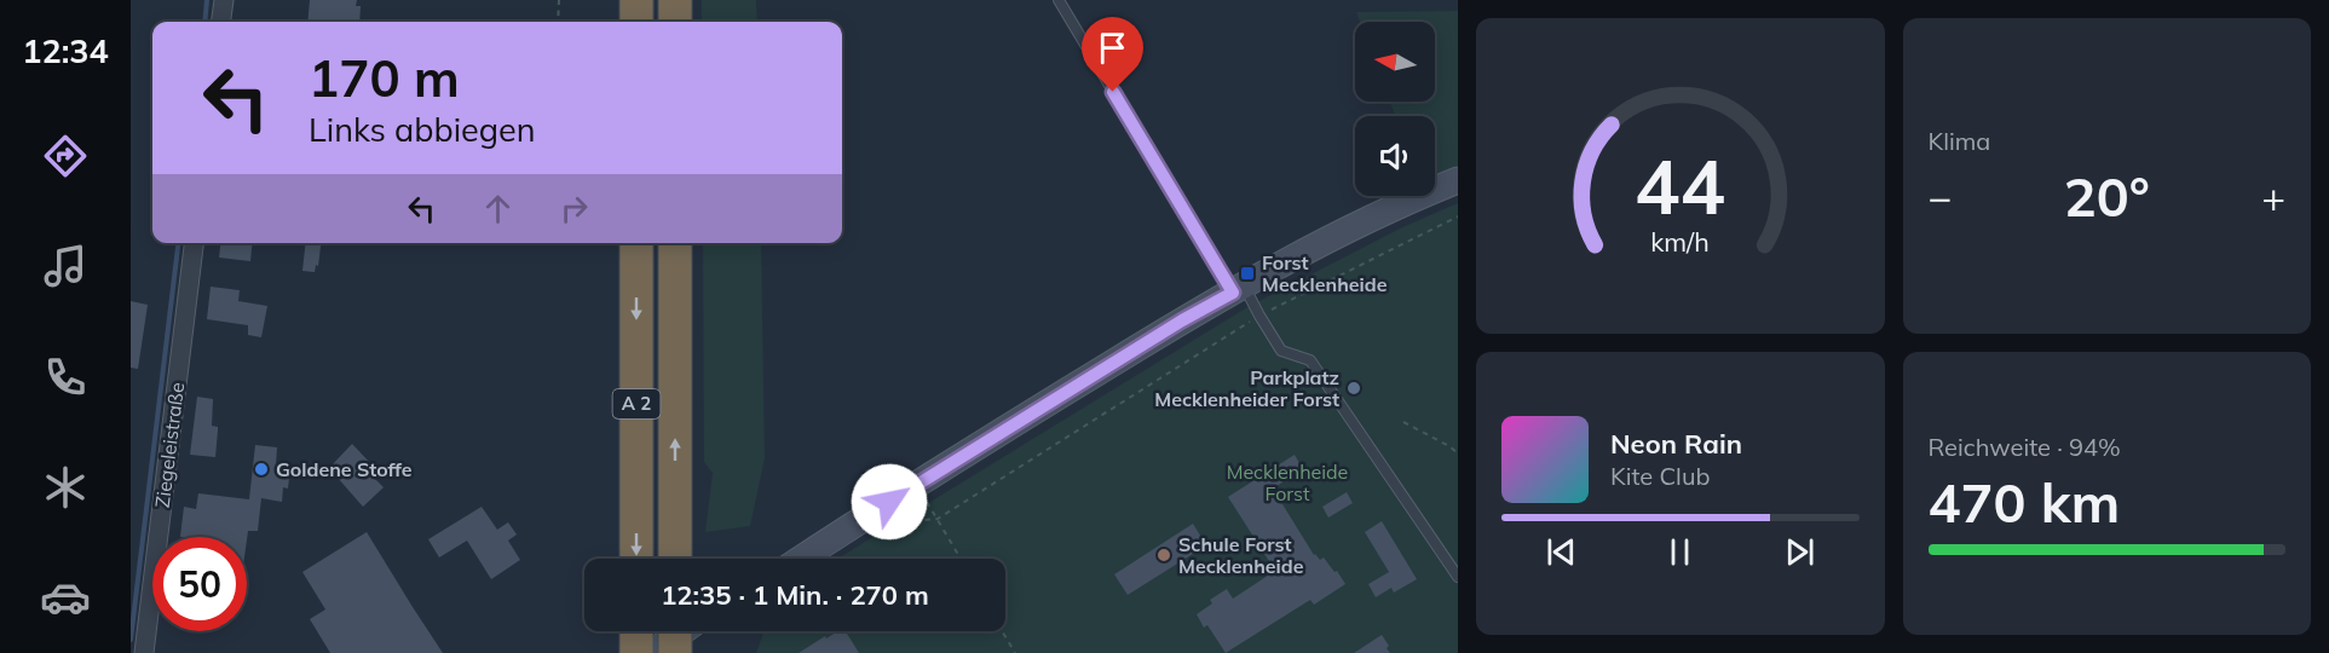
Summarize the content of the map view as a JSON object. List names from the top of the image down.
{
  "streets": {
    "highway": ["A 2"],
    "street": ["Ziegeleistraße"]
  },
  "parks": ["Mecklenheide Forst"],
  "places": {
    "transit": ["Forst Mecklenheide"],
    "other": ["Parkplatz Mecklenheider Forst", "Goldene Stoffe", "Schule Forst Mecklenheide"]
  },
  "north": "left",
  "page": {
    "tabs": "12:34",
    "tile": [
      "Klima",
      ["Reichweite · 94%", "470 km"]
    ],
    "turn": ["170 m", "Links abbiegen"],
    "heat": ["−", "20°", "+"],
    "song": ["Neon Rain", "Kite Club"],
    "limit": "50",
    "trip": "12:35 · 1 Min. · 270 m",
    "gauge": ["44", "km/h"]
  }
}
